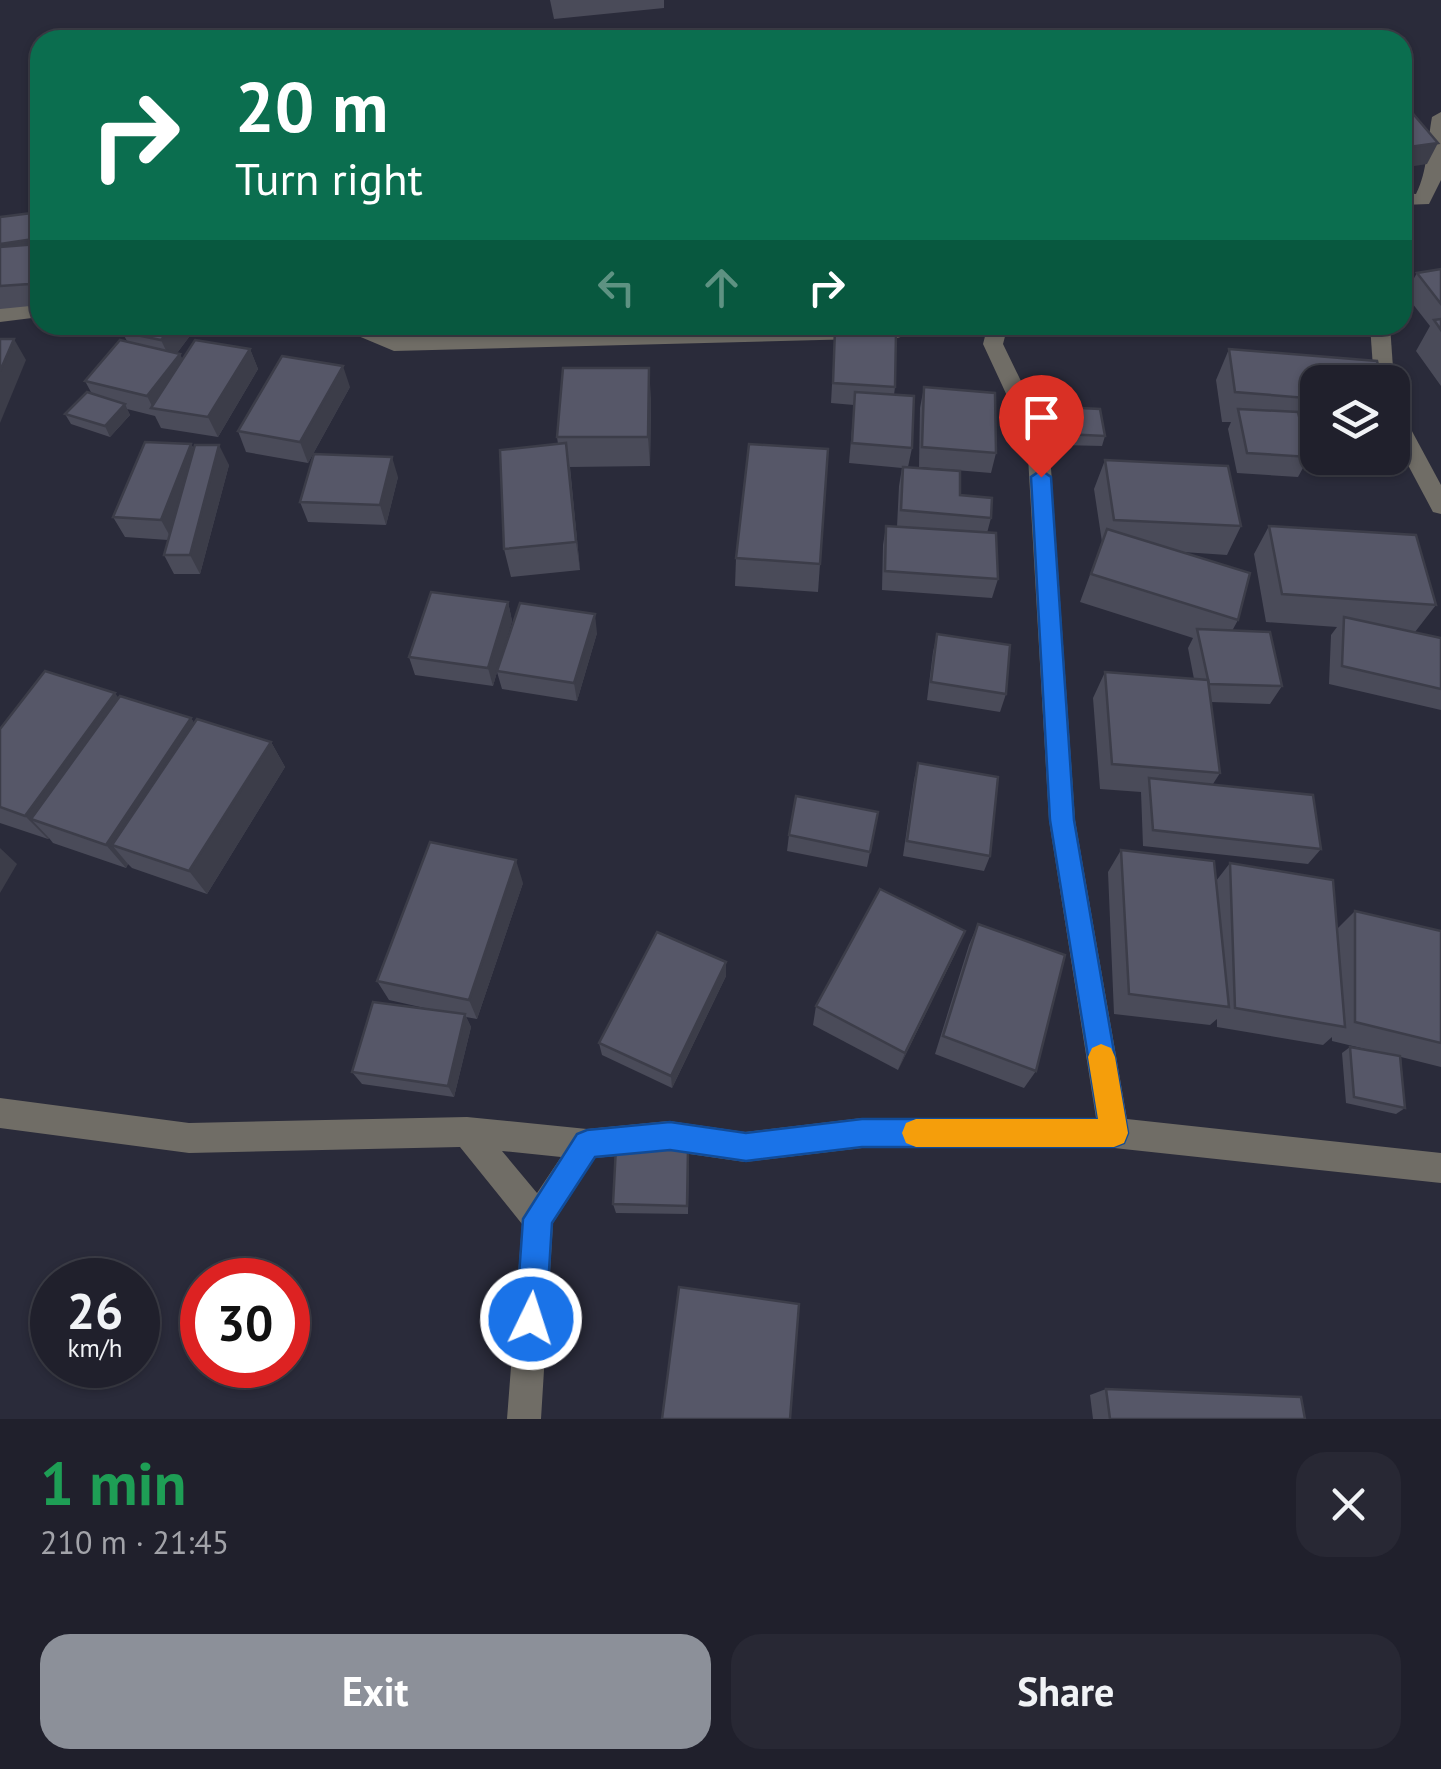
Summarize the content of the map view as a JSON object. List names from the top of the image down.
{
  "page": {
    "turn": ["20 m", "Turn right"],
    "speed": "26 km/h",
    "limit": "30",
    "heading": ["1 min", "210 m · 21:45"],
    "buttons": ["Exit", "Share"]
  }
}
